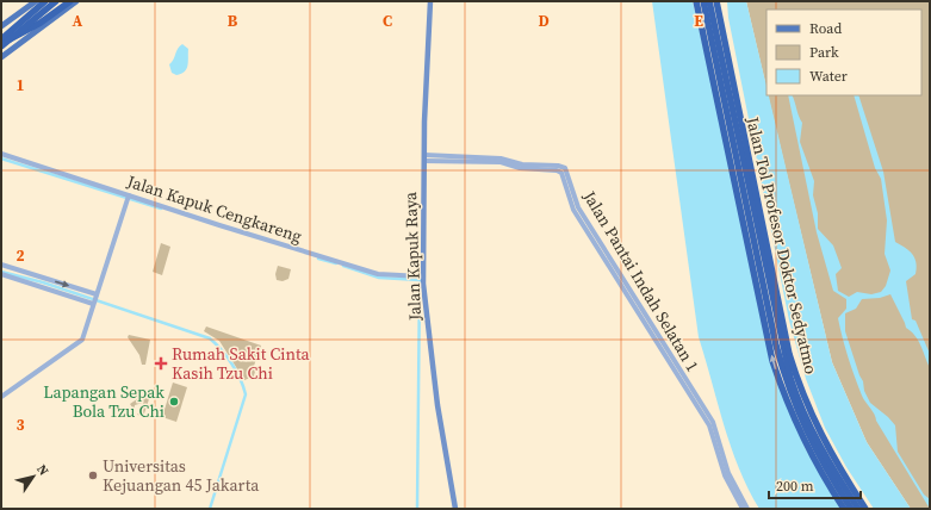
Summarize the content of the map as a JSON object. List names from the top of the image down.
{
  "streets": {
    "highway": ["Jalan Tol Profesor Doktor Sedyatmo"],
    "main road": ["Jalan Kapuk Raya"],
    "street": ["Jalan Kapuk Cengkareng", "Jalan Pantai Indah Selatan 1"]
  },
  "crossings": [
    ["Jalan Kapuk Cengkareng", "Jalan Kapuk Raya"],
    ["Jalan Kapuk Raya", "Jalan Pantai Indah Selatan 1"]
  ],
  "places": {
    "health": ["Rumah Sakit Cinta Kasih Tzu Chi"],
    "other": ["Lapangan Sepak Bola Tzu Chi", "Universitas Kejuangan 45 Jakarta"]
  },
  "legend": ["Road", "Park", "Water"],
  "scale_bar": "200 m",
  "north": "top right",
  "grid": {
    "columns": [
      "A",
      "B",
      "C",
      "D",
      "E"
    ],
    "rows": ["1", "2", "3"]
  }
}
